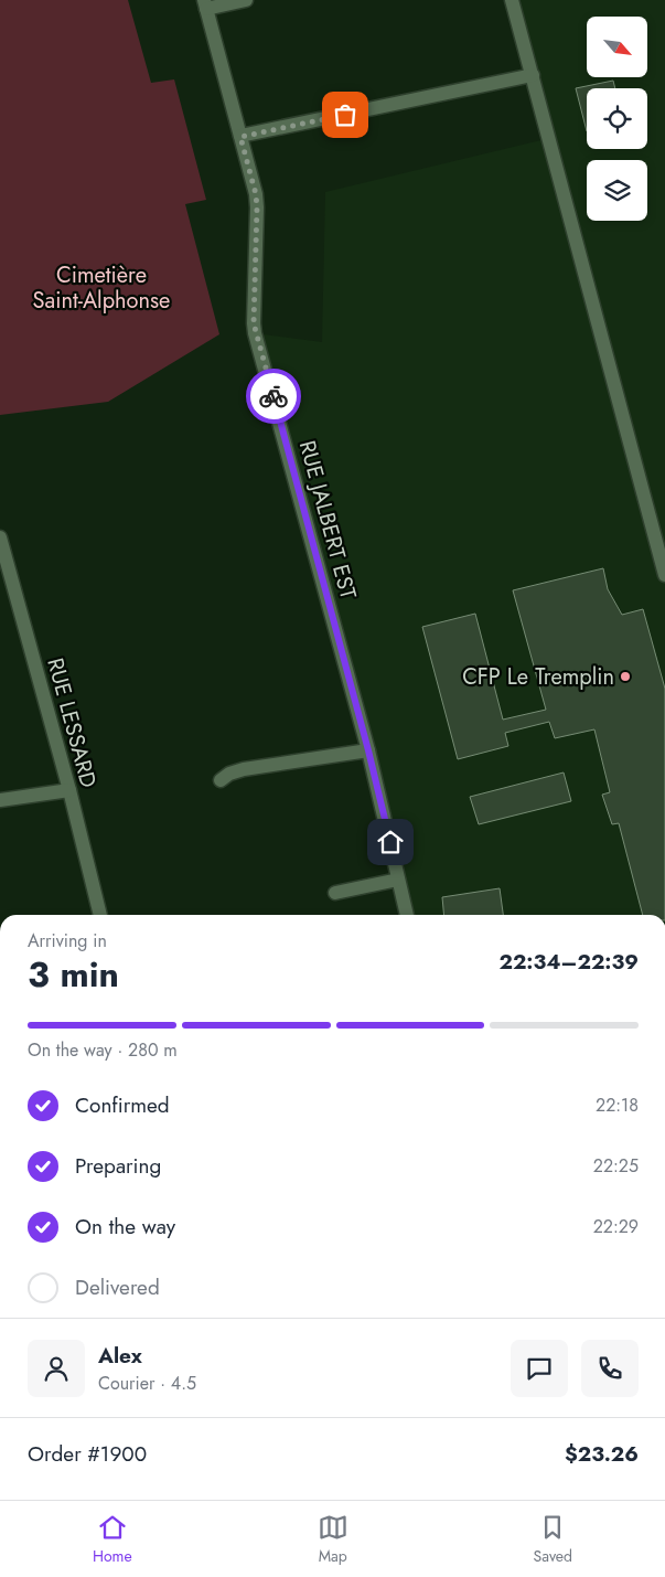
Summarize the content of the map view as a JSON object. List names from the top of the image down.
{
  "streets": {
    "street": ["RUE JALBERT EST", "RUE LESSARD"]
  },
  "parks": ["Cimetière Saint-Alphonse"],
  "places": ["CFP Le Tremplin"],
  "north": "bottom right",
  "page": {
    "heading": ["3 min", "Arriving in", "22:34–22:39"],
    "panel": [
      "Alex",
      "Courier · 4.5",
      "Order #1900",
      "$23.26"
    ],
    "bar": "On the way · 280 m",
    "list": [
      ["Confirmed", "22:18"],
      ["Preparing", "22:25"],
      ["On the way", "22:29"],
      "Delivered"
    ],
    "tabs": ["Home", "Map", "Saved"]
  }
}
